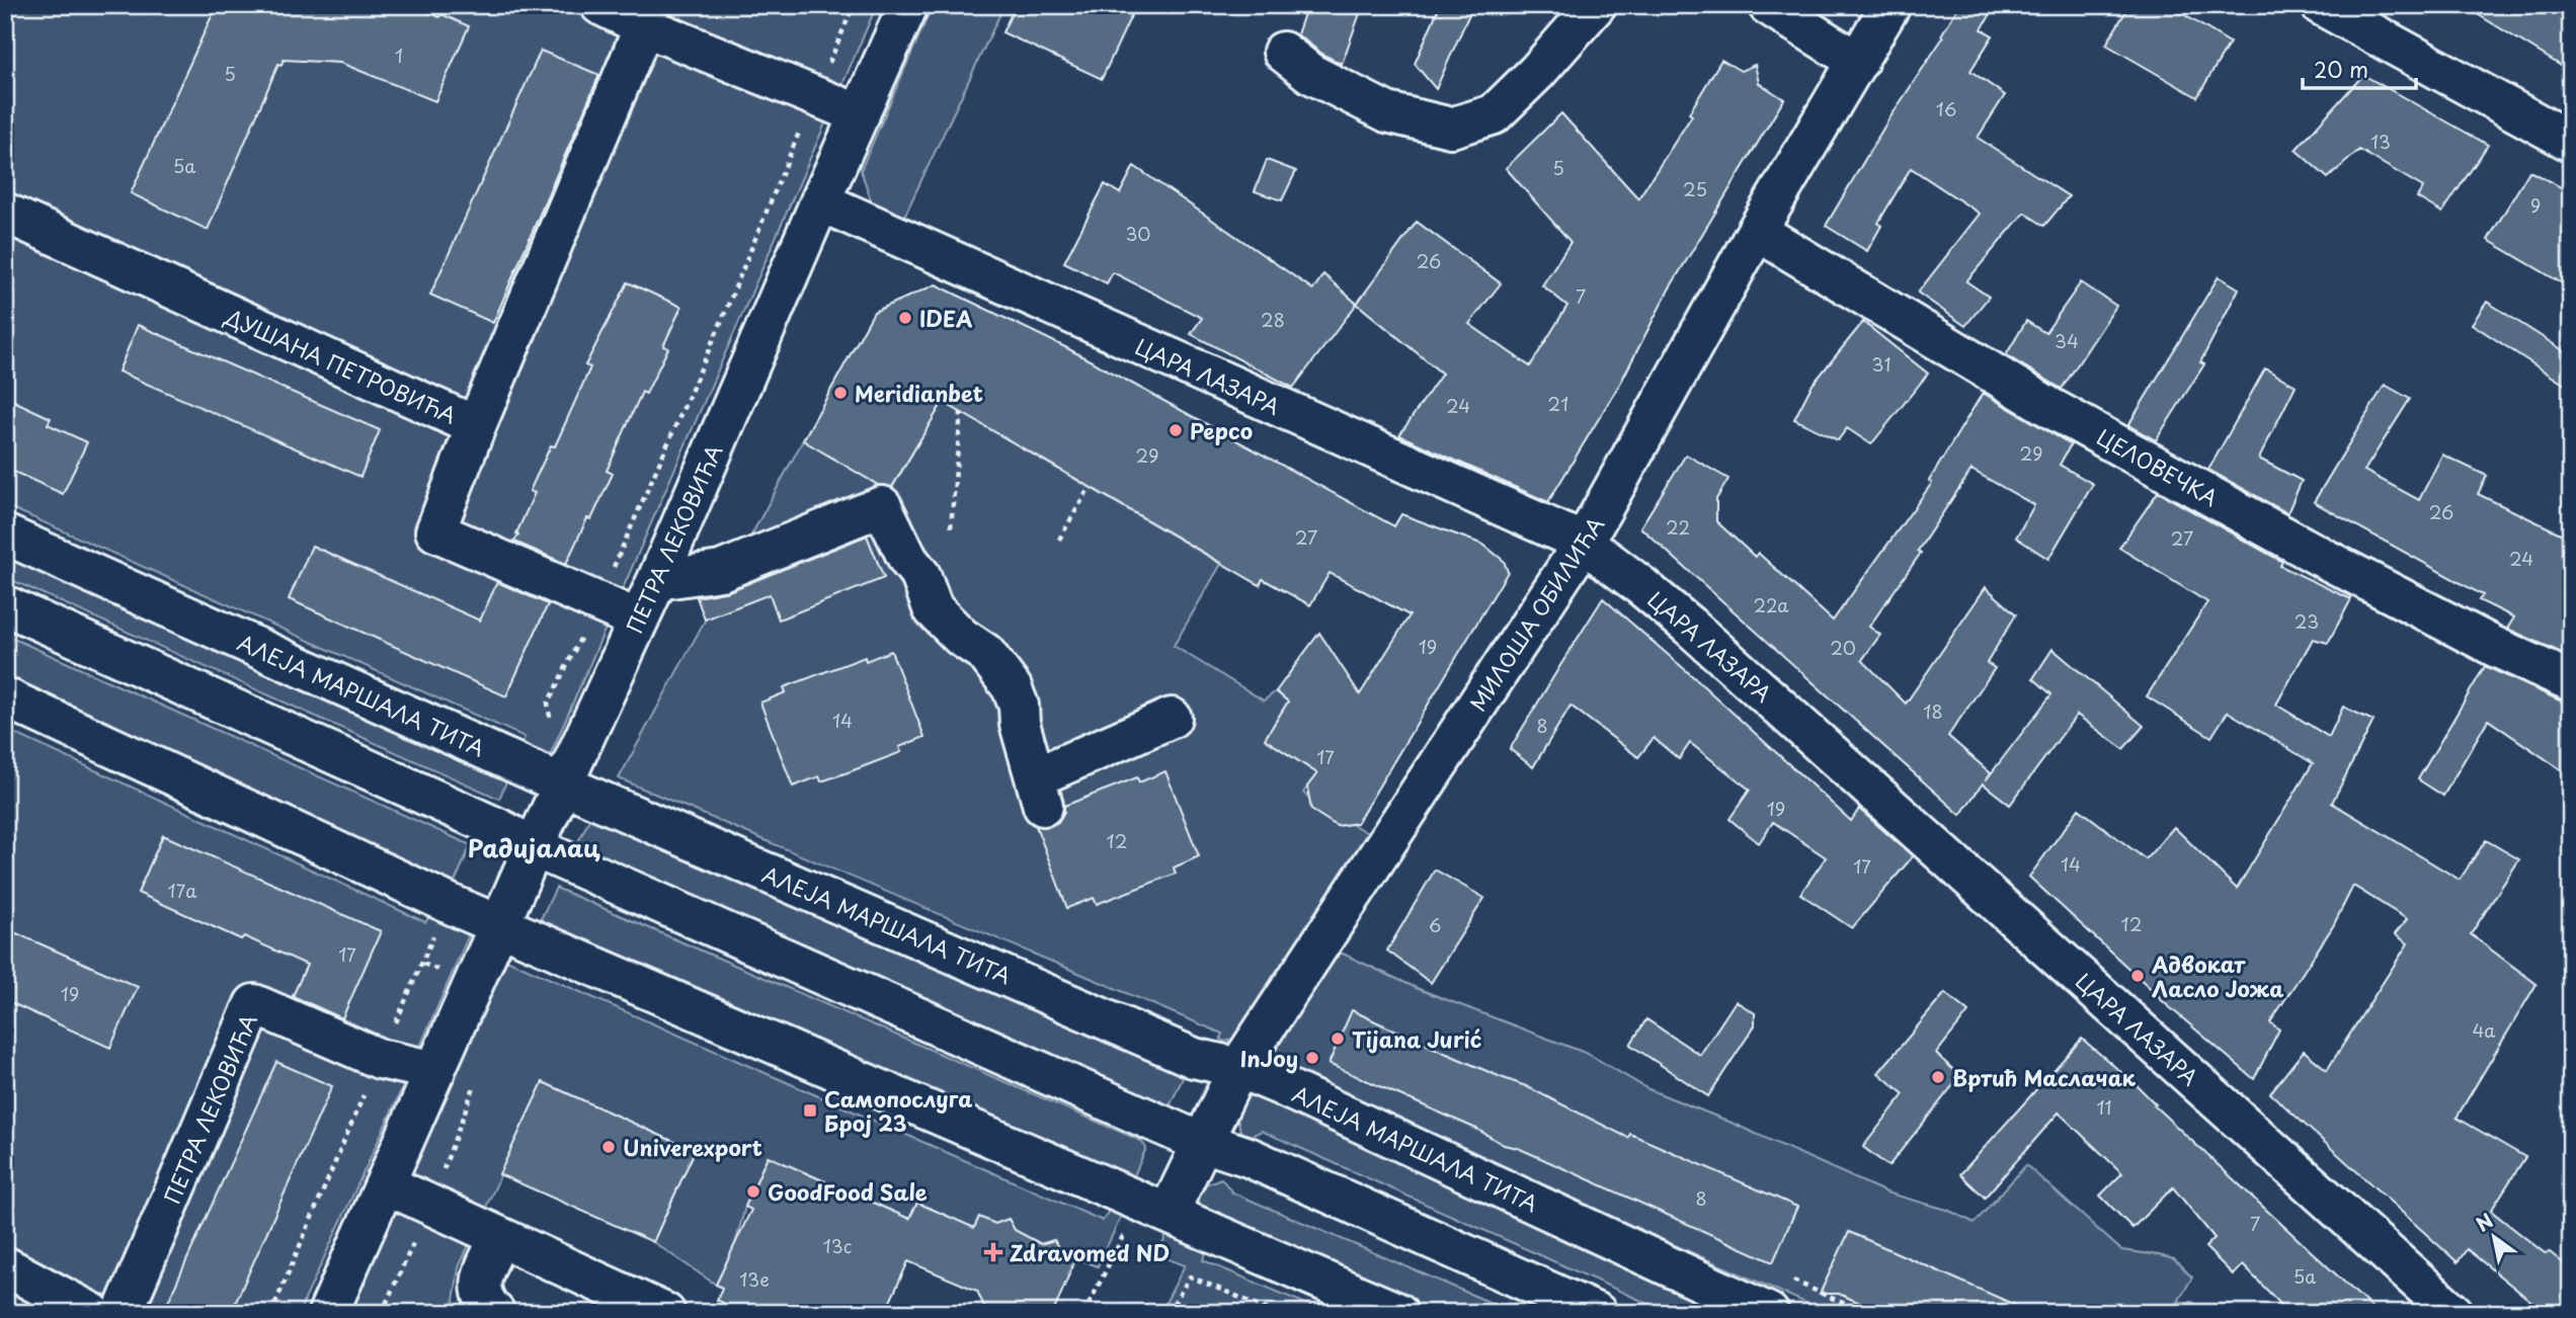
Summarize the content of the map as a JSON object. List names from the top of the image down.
{
  "streets": {
    "street": [
      "ДУШАНА ПЕТРОВИЋА",
      "ЦАРА ЛАЗАРА",
      "ЦЕЛОВЕЧКА",
      "ПЕТРА ЛЕКОВИЋА",
      "МИЛОША ОБИЛИЋА",
      "АЛЕЈА МАРШАЛА ТИТА"
    ]
  },
  "crossings": [
    ["ЦАРА ЛАЗАРА", "ПЕТРА ЛЕКОВИЋА"],
    ["ЦАРА ЛАЗАРА", "МИЛОША ОБИЛИЋА"],
    ["ЦЕЛОВЕЧКА", "МИЛОША ОБИЛИЋА"],
    ["ПЕТРА ЛЕКОВИЋА", "АЛЕЈА МАРШАЛА ТИТА"],
    ["МИЛОША ОБИЛИЋА", "АЛЕЈА МАРШАЛА ТИТА"]
  ],
  "districts": ["Радијалац"],
  "places": {
    "other": [
      "IDEA",
      "Meridianbet",
      "Pepco",
      "Адвокат Ласло Јожа",
      "Tijana Jurić",
      "InJoy",
      "Вртић Маслачак",
      "Univerexport",
      "GoodFood Sale"
    ],
    "transit": ["Самопослуга Број 23"],
    "health": ["Zdravomed ND"]
  },
  "house_numbers": [
    "1",
    "5",
    "16",
    "13",
    "5a",
    "5",
    "25",
    "9",
    "30",
    "26",
    "7",
    "28",
    "34",
    "31",
    "21",
    "24",
    "29",
    "29",
    "26",
    "22",
    "27",
    "27",
    "24",
    "22a",
    "23",
    "19",
    "20",
    "18",
    "14",
    "8",
    "17",
    "19",
    "12",
    "14",
    "17",
    "17a",
    "12",
    "6",
    "17",
    "19",
    "4a",
    "11",
    "8",
    "7",
    "13c",
    "5a",
    "13e"
  ],
  "scale_bar": "20 m",
  "north": "top left"
}
